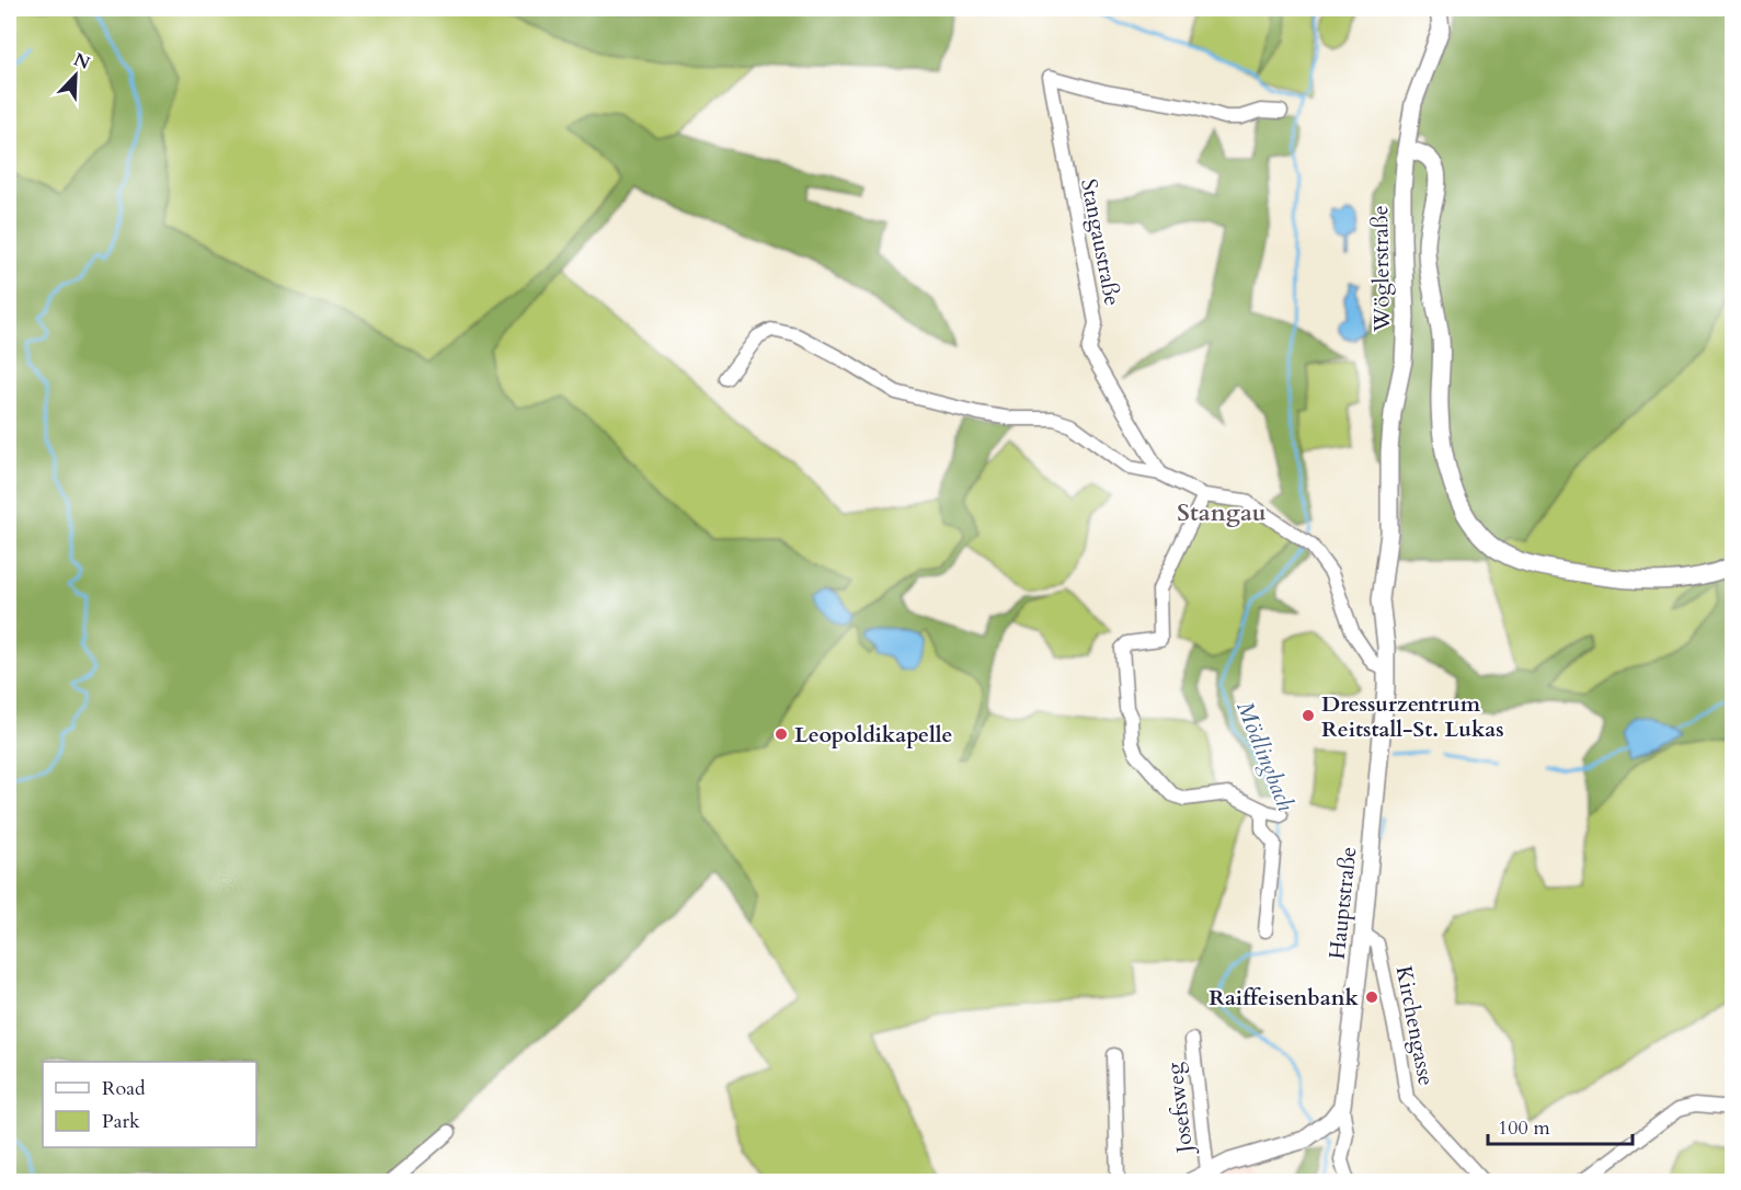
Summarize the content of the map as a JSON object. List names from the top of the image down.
{
  "streets": {
    "main road": ["Wöglerstraße", "Hauptstraße"],
    "street": ["Stangaustraße", "Kirchengasse", "Josefsweg"]
  },
  "crossings": [
    ["Wöglerstraße", "Hauptstraße"],
    ["Hauptstraße", "Kirchengasse"]
  ],
  "districts": ["Stangau"],
  "water": ["Mödlingbach"],
  "places": ["Dressurzentrum Reitstall-St. Lukas", "Leopoldikapelle", "Raiffeisenbank"],
  "legend": ["Road", "Park"],
  "scale_bar": "100 m",
  "north": "top right"
}
